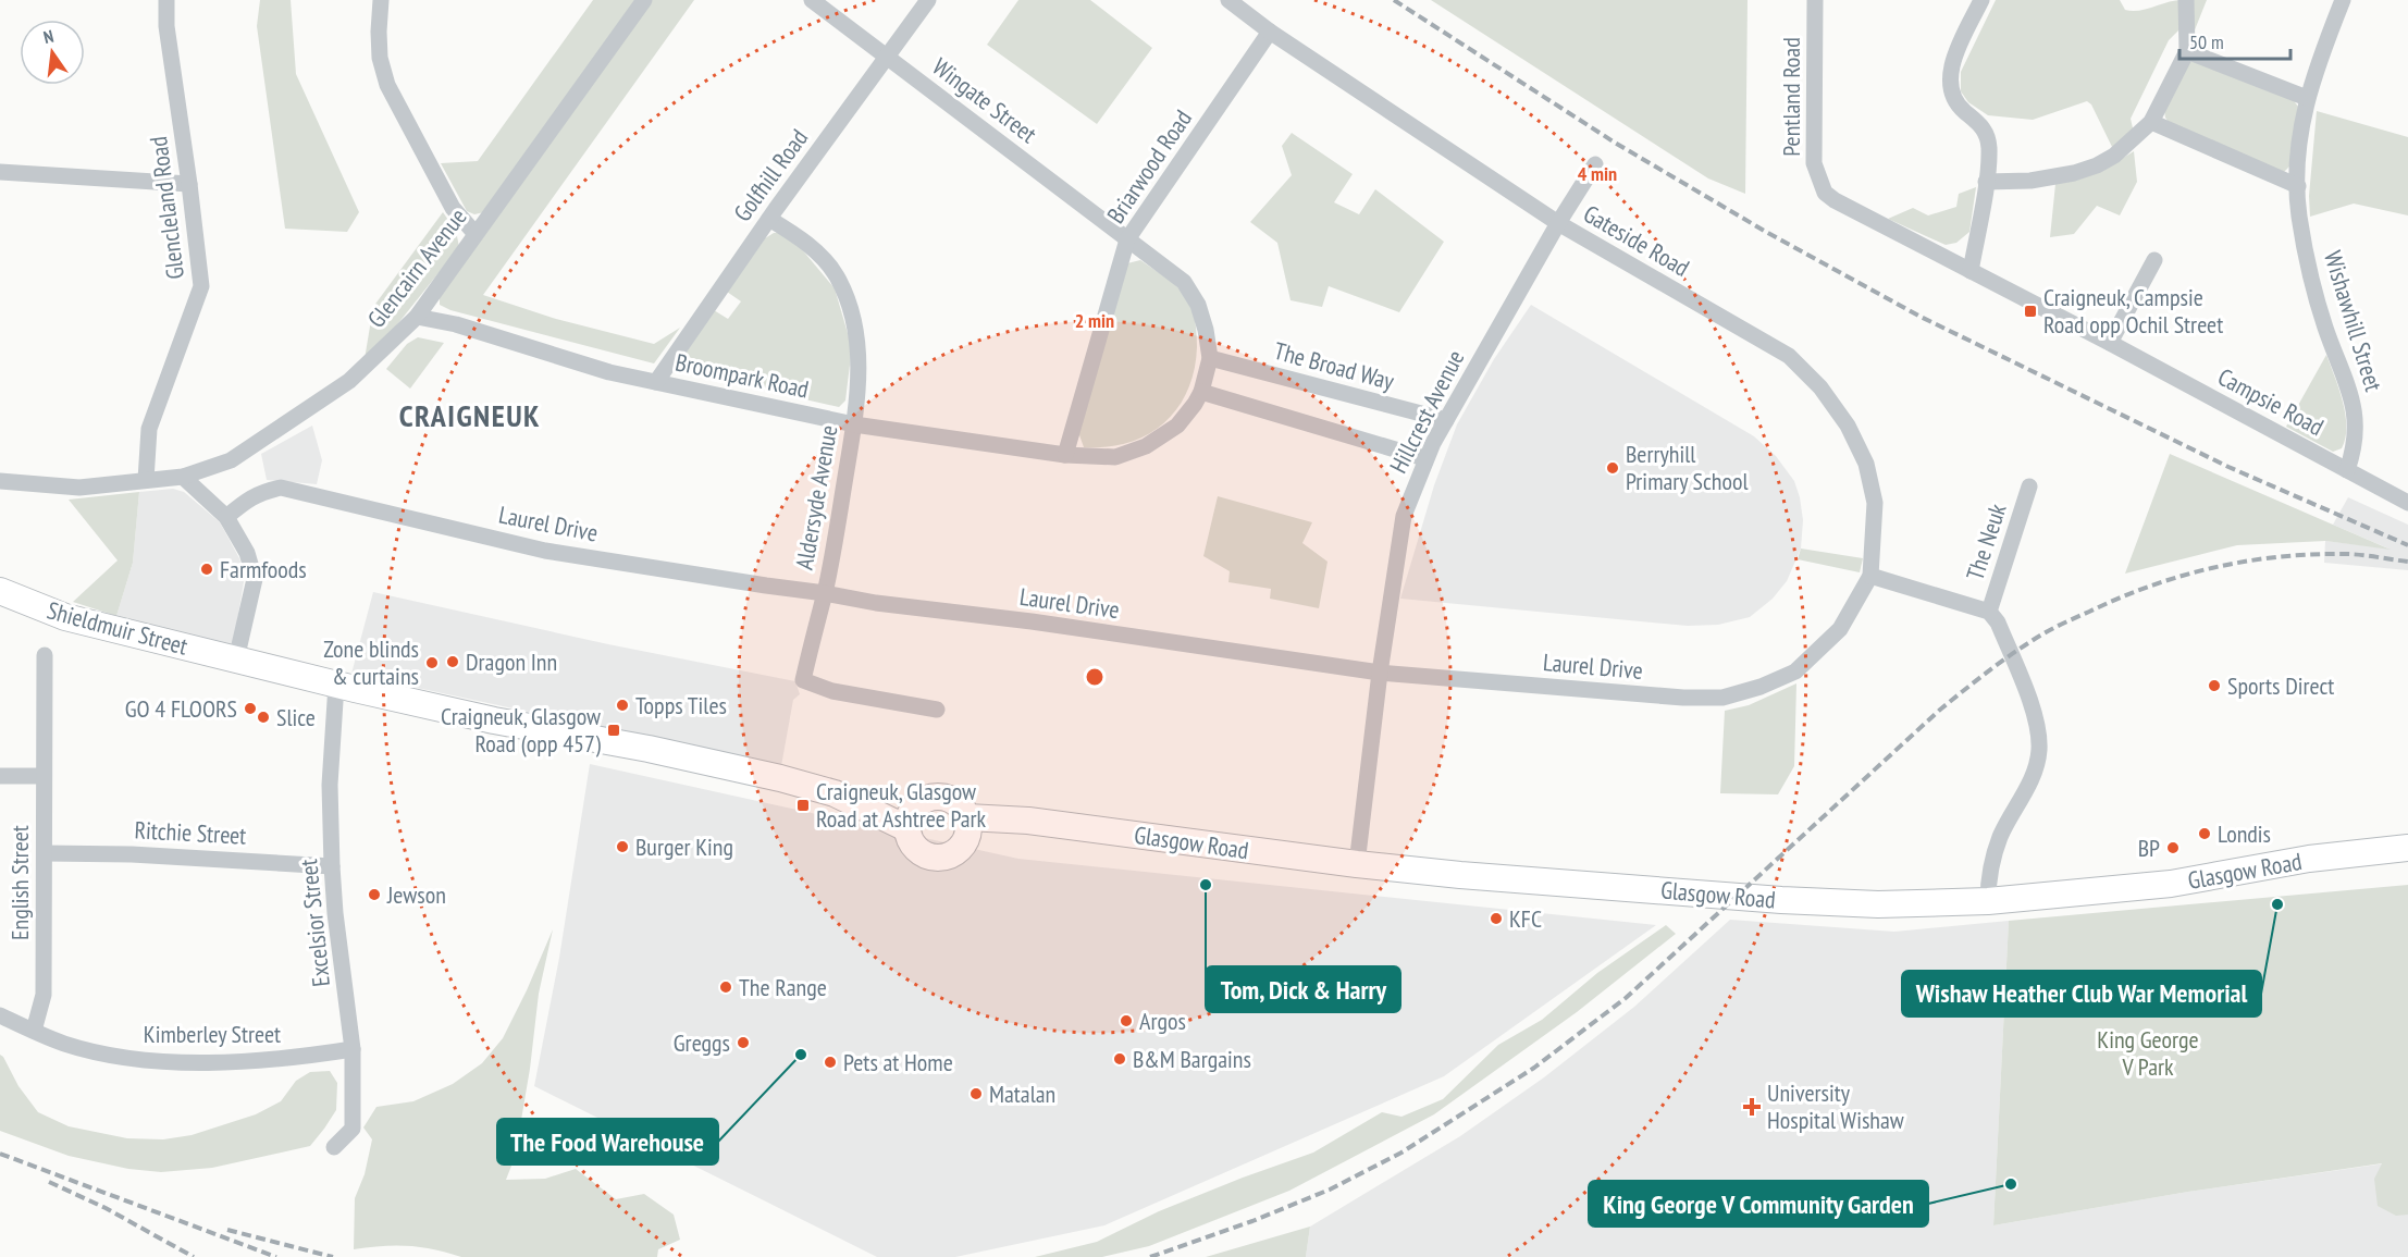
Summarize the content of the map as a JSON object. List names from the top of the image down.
{
  "streets": {
    "main road": ["Shieldmuir Street", "Glasgow Road"],
    "street": [
      "Pentland Road",
      "Wingate Street",
      "Briarwood Road",
      "Golfhill Road",
      "Glencleland Road",
      "Gateside Road",
      "Glencairn Avenue",
      "Wishawhill Street",
      "The Broad Way",
      "Broompark Road",
      "Campsie Road",
      "Hillcrest Avenue",
      "Aldersyde Avenue",
      "Laurel Drive",
      "The Neuk",
      "Ritchie Street",
      "English Street",
      "Excelsior Street",
      "Kimberley Street"
    ]
  },
  "crossings": [
    ["Pentland Road", "Campsie Road"],
    ["Wingate Street", "Briarwood Road"],
    ["Wingate Street", "Golfhill Road"],
    ["Briarwood Road", "Gateside Road"],
    ["Briarwood Road", "Broompark Road"],
    ["Golfhill Road", "Broompark Road"],
    ["Golfhill Road", "Aldersyde Avenue"],
    ["Glencleland Road", "Glencairn Avenue"],
    ["Gateside Road", "Hillcrest Avenue"],
    ["Gateside Road", "Laurel Drive"],
    ["Glencairn Avenue", "Broompark Road"],
    ["Wishawhill Street", "Campsie Road"],
    ["The Broad Way", "Hillcrest Avenue"],
    ["Broompark Road", "Aldersyde Avenue"],
    ["Hillcrest Avenue", "Laurel Drive"],
    ["Hillcrest Avenue", "Glasgow Road"],
    ["Aldersyde Avenue", "Laurel Drive"],
    ["Shieldmuir Street", "Glasgow Road"],
    ["Shieldmuir Street", "Excelsior Street"],
    ["Ritchie Street", "English Street"],
    ["Ritchie Street", "Excelsior Street"],
    ["English Street", "Kimberley Street"],
    ["Excelsior Street", "Kimberley Street"]
  ],
  "districts": ["CRAIGNEUK"],
  "parks": ["King George V Park"],
  "places": {
    "transit": ["Craigneuk, Campsie Road opp Ochil Street", "Craigneuk, Glasgow Road (opp 457)", "Craigneuk, Glasgow Road at Ashtree Park"],
    "other": [
      "Berryhill Primary School",
      "Farmfoods",
      "Dragon Inn",
      "Zone blinds & curtains",
      "Sports Direct",
      "Topps Tiles",
      "GO 4 FLOORS",
      "Slice",
      "Londis",
      "Burger King",
      "BP",
      "Tom, Dick & Harry",
      "Jewson",
      "Wishaw Heather Club War Memorial",
      "KFC",
      "The Range",
      "Argos",
      "Greggs",
      "The Food Warehouse",
      "B&M Bargains",
      "Pets at Home",
      "Matalan",
      "King George V Community Garden"
    ],
    "health": ["University Hospital Wishaw"]
  },
  "scale_bar": "50 m",
  "north": "top",
  "rings": ["4 min", "2 min"]
}
